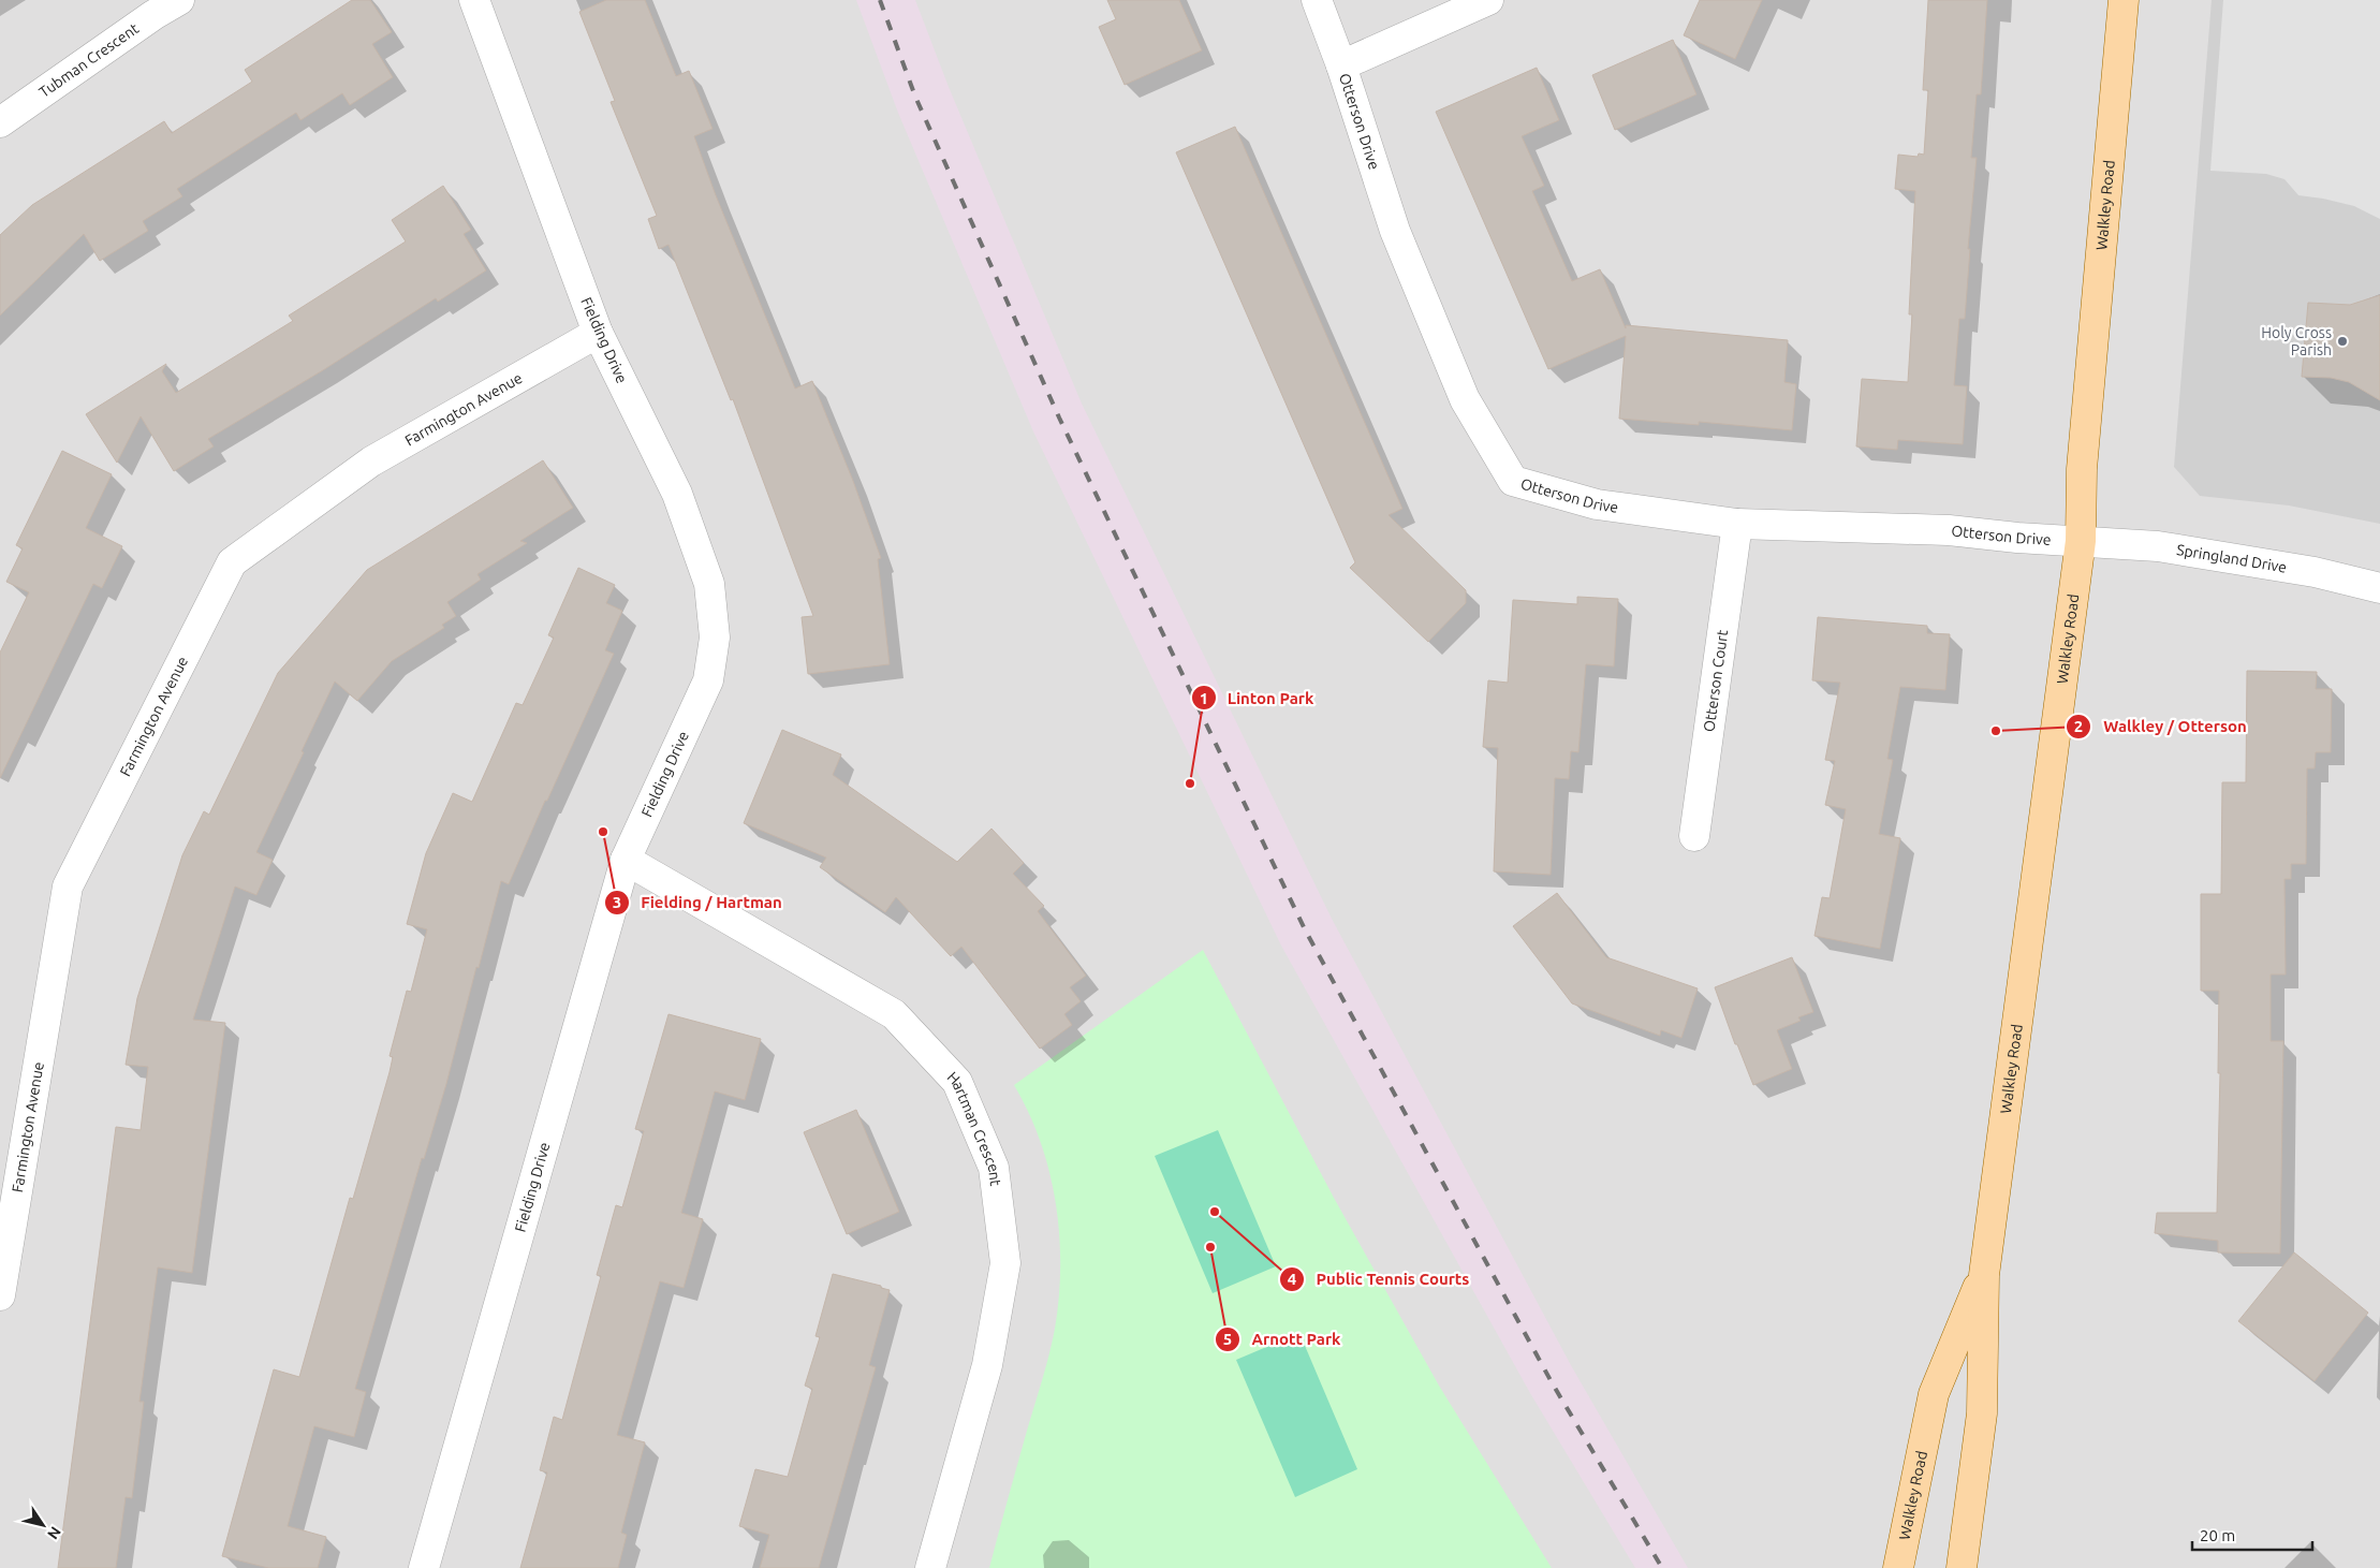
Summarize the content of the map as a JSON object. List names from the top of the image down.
{
  "streets": {
    "main road": ["Walkley Road"],
    "street": [
      "Tubman Crescent",
      "Otterson Drive",
      "Fielding Drive",
      "Farmington Avenue",
      "Springland Drive",
      "Otterson Court",
      "Hartman Crescent"
    ]
  },
  "crossings": [
    ["Otterson Drive", "Walkley Road"],
    ["Otterson Drive", "Springland Drive"],
    ["Otterson Drive", "Otterson Court"],
    ["Walkley Road", "Springland Drive"],
    ["Fielding Drive", "Farmington Avenue"],
    ["Fielding Drive", "Hartman Crescent"]
  ],
  "places": [
    "Holy Cross Parish",
    "Walkley / Otterson",
    "Linton Park",
    "Fielding / Hartman",
    "Public Tennis Courts",
    "Arnott Park"
  ],
  "scale_bar": "20 m",
  "north": "bottom right"
}
